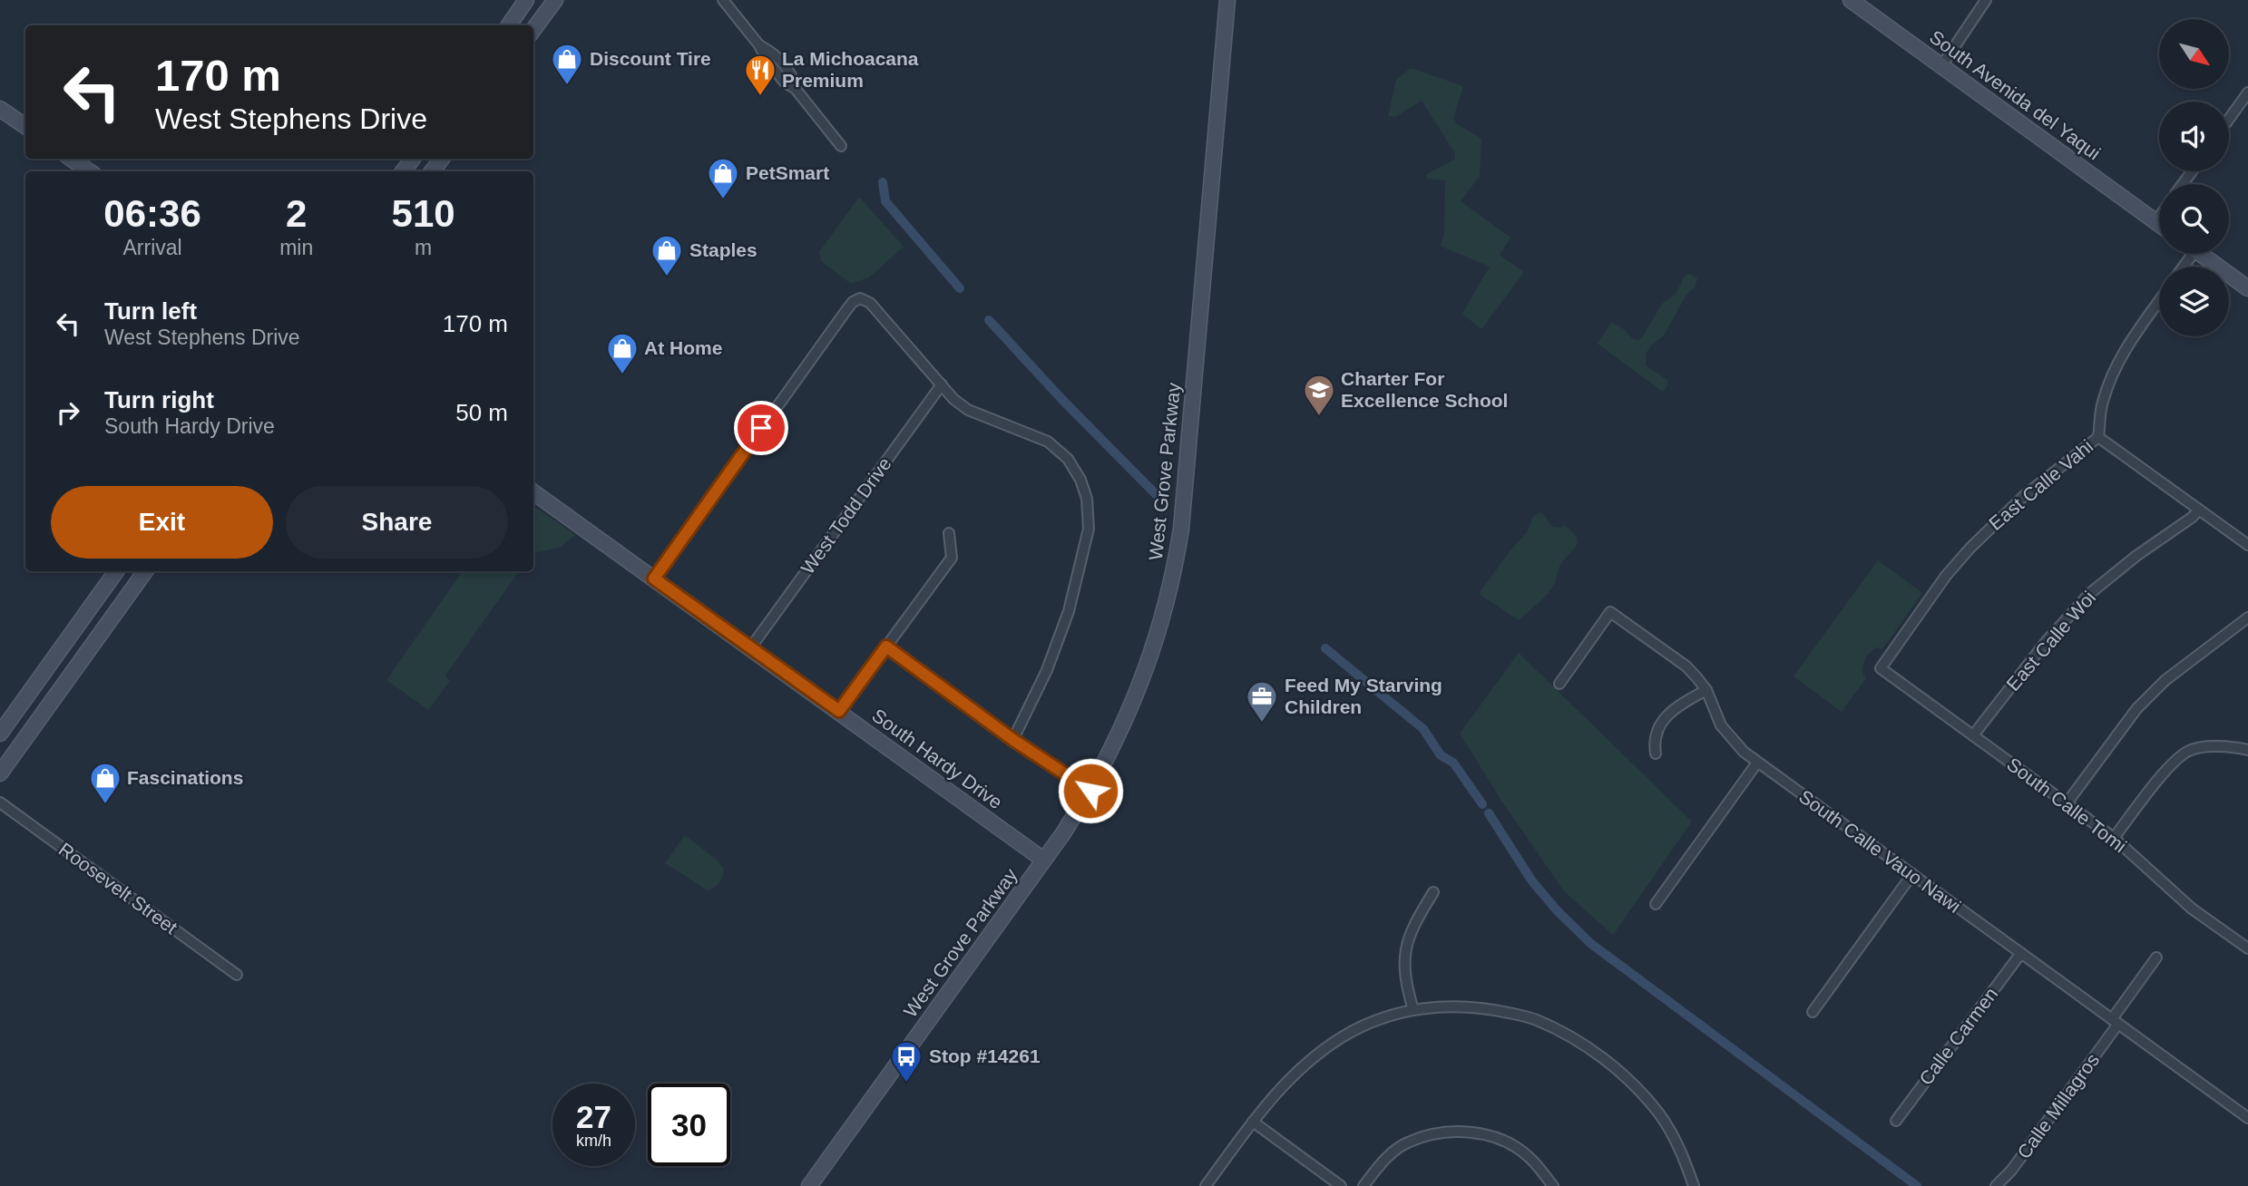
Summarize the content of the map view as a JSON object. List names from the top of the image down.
{
  "streets": {
    "street": [
      "South Avenida del Yaqui",
      "West Grove Parkway",
      "East Calle Vahi",
      "West Todd Drive",
      "East Calle Woi",
      "South Hardy Drive",
      "South Calle Tomi",
      "South Calle Vauo Nawi",
      "Roosevelt Street",
      "Calle Carmen",
      "Calle Millagros"
    ]
  },
  "crossings": [
    ["West Grove Parkway", "South Hardy Drive"],
    ["East Calle Vahi", "South Calle Tomi"],
    ["West Todd Drive", "South Hardy Drive"],
    ["East Calle Woi", "South Calle Tomi"],
    ["South Calle Vauo Nawi", "Calle Carmen"],
    ["South Calle Vauo Nawi", "Calle Millagros"]
  ],
  "places": {
    "shop": [
      "Discount Tire",
      "PetSmart",
      "Staples",
      "At Home",
      "Fascinations"
    ],
    "restaurant": ["La Michoacana Premium"],
    "school or university": ["Charter For Excellence School"],
    "office": ["Feed My Starving Children"],
    "bus stop": ["Stop #14261"]
  },
  "north": "bottom right",
  "page": {
    "turn": ["170 m", "West Stephens Drive"],
    "eta": [
      "06:36",
      "Arrival",
      "2",
      "min",
      "510",
      "m"
    ],
    "list": [
      {
        "name": "Turn left",
        "note": "West Stephens Drive",
        "value": "170 m"
      },
      {
        "name": "Turn right",
        "note": "South Hardy Drive",
        "value": "50 m"
      }
    ],
    "buttons": ["Exit", "Share"],
    "speed": "27 km/h",
    "limit": "30"
  }
}
